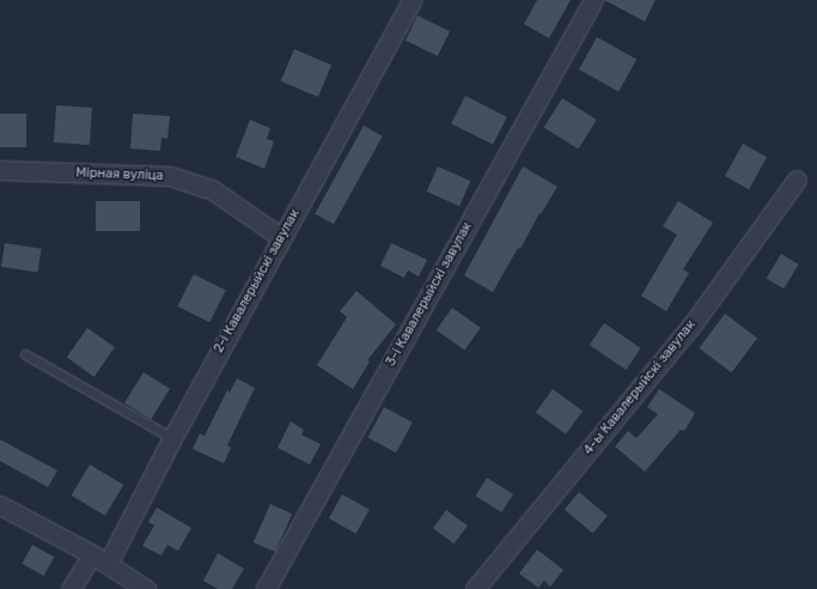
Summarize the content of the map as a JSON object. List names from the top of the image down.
{
  "streets": {
    "street": [
      "Мірная вуліца",
      "2-і Кавалерыйскі завулак",
      "3-і Кавалерыйскі завулак",
      "4-ы Кавалерыйскі завулак"
    ]
  },
  "crossings": [
    ["Мірная вуліца", "2-і Кавалерыйскі завулак"]
  ]
}
